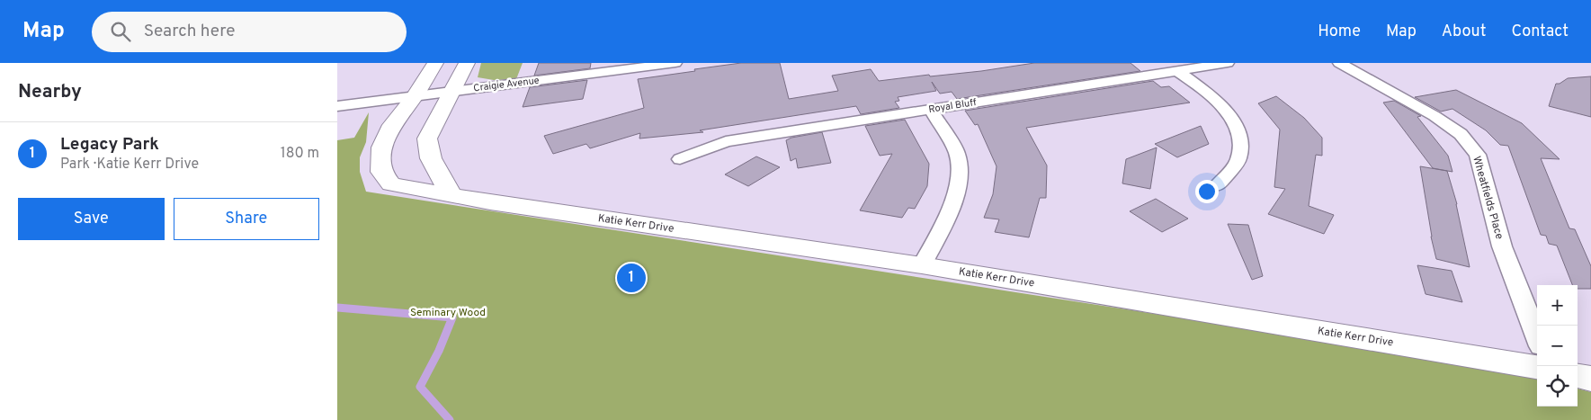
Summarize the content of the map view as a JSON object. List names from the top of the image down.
{
  "streets": {
    "street": [
      "Craigie Avenue",
      "Royal Bluff",
      "Wheatfields Place",
      "Katie Kerr Drive"
    ]
  },
  "crossings": [
    ["Craigie Avenue", "Katie Kerr Drive"]
  ],
  "parks": ["Seminary Wood"],
  "page": {
    "header": "Map",
    "search": "Search here",
    "nav": [
      "Home",
      "Map",
      "About",
      "Contact"
    ],
    "heading": "Nearby",
    "list": [
      {
        "mark": "1",
        "name": "Legacy Park",
        "note": "Park · Katie Kerr Drive",
        "value": "180 m"
      }
    ],
    "buttons": ["Save", "Share"],
    "pins": "1",
    "map_buttons": ["+", "−"]
  }
}
